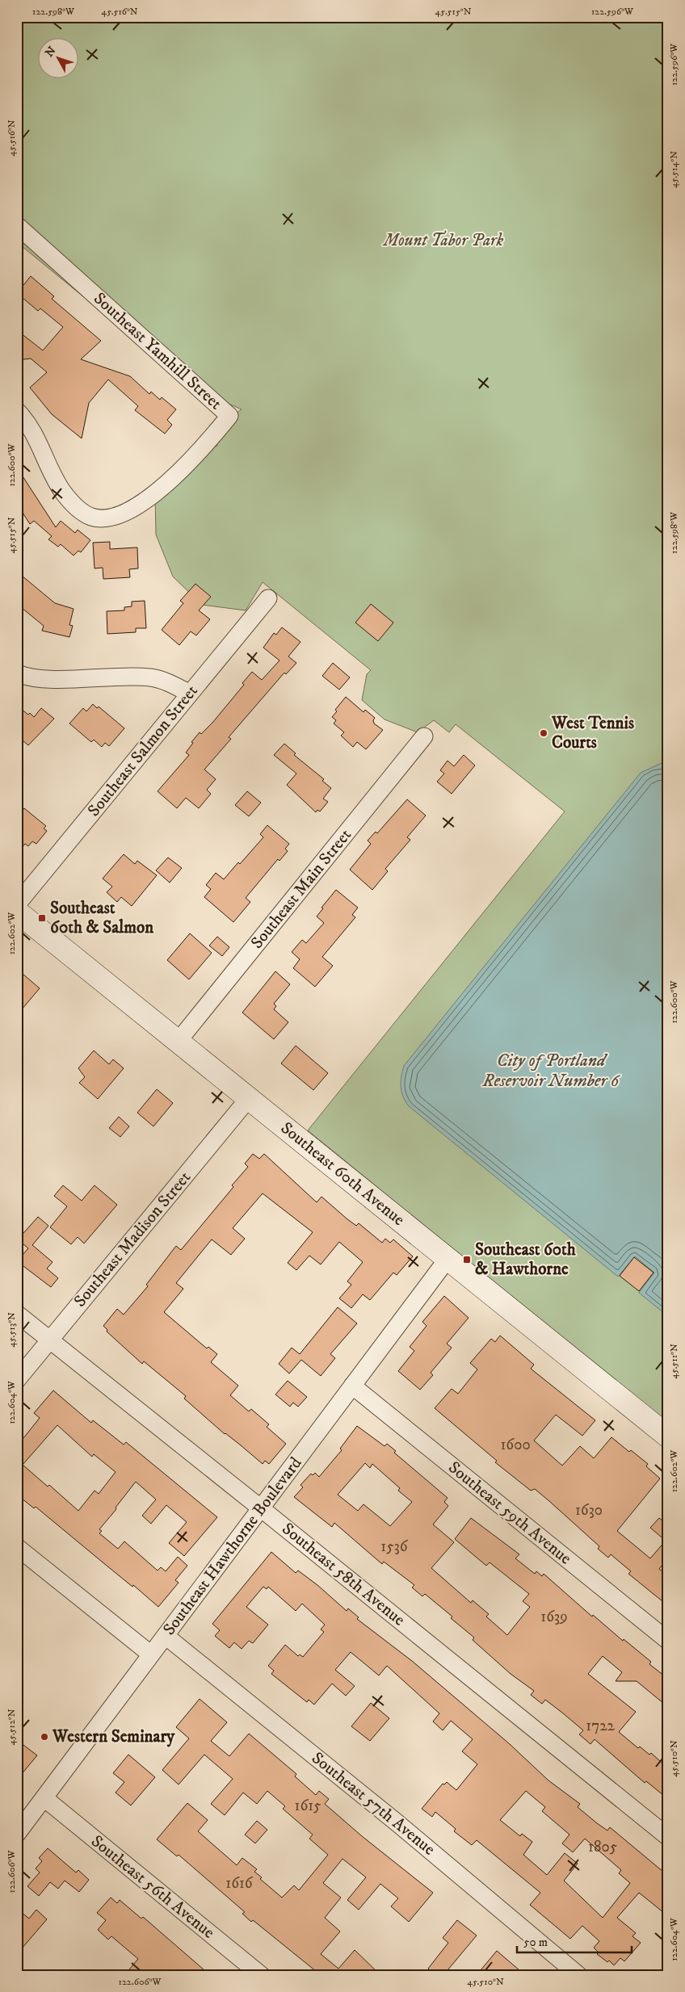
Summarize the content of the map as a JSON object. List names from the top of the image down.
{
  "streets": {
    "main road": ["Southeast 60th Avenue"],
    "street": [
      "Southeast Yamhill Street",
      "Southeast Salmon Street",
      "Southeast Main Street",
      "Southeast Madison Street",
      "Southeast 59th Avenue",
      "Southeast Hawthorne Boulevard",
      "Southeast 58th Avenue",
      "Southeast 57th Avenue",
      "Southeast 56th Avenue"
    ]
  },
  "crossings": [
    ["Southeast Main Street", "Southeast 60th Avenue"],
    ["Southeast 60th Avenue", "Southeast Madison Street"],
    ["Southeast 60th Avenue", "Southeast Hawthorne Boulevard"],
    ["Southeast Madison Street", "Southeast 58th Avenue"],
    ["Southeast 59th Avenue", "Southeast Hawthorne Boulevard"],
    ["Southeast Hawthorne Boulevard", "Southeast 58th Avenue"],
    ["Southeast Hawthorne Boulevard", "Southeast 57th Avenue"],
    ["Southeast Hawthorne Boulevard", "Southeast 56th Avenue"]
  ],
  "water": ["City of Portland Reservoir Number 6"],
  "parks": ["Mount Tabor Park"],
  "places": {
    "other": ["West Tennis Courts", "Western Seminary"],
    "transit": ["Southeast 60th & Salmon", "Southeast 60th & Hawthorne"]
  },
  "house_numbers": [
    "1600",
    "1630",
    "1536",
    "1639",
    "1722",
    "1615",
    "1805",
    "1616"
  ],
  "scale_bar": "50 m",
  "north": "top left",
  "coordinates": [
    "122.598°W",
    "45.516°N",
    "45.515°N",
    "122.596°W",
    "45.514°N",
    "122.600°W",
    "122.602°W",
    "45.513°N",
    "45.511°N",
    "122.604°W",
    "45.512°N",
    "45.510°N",
    "122.606°W"
  ]
}
